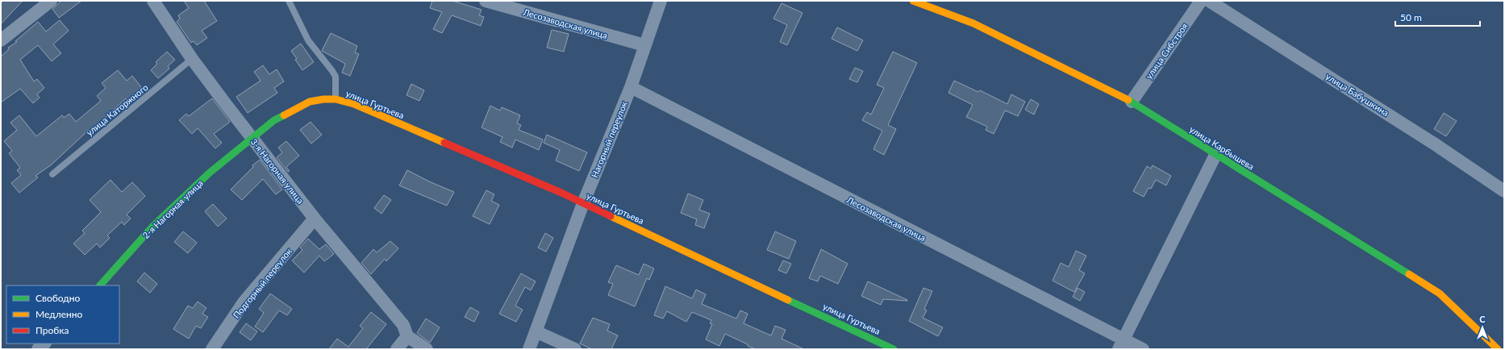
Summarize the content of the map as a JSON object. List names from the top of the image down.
{
  "streets": {
    "street": [
      "Лесозаводская улица",
      "улица Сибстроя",
      "улица Бабушкина",
      "улица Гуртьева",
      "Нагорный переулок",
      "улица Карбышева",
      "3-я Нагорная улица",
      "2-я Нагорная улица",
      "Подгорный переулок"
    ],
    "lane": ["улица Каторжного"]
  },
  "crossings": [
    ["Лесозаводская улица", "Нагорный переулок"],
    ["улица Сибстроя", "улица Карбышева"],
    ["улица Гуртьева", "Нагорный переулок"],
    ["улица Гуртьева", "3-я Нагорная улица"],
    ["улица Гуртьева", "2-я Нагорная улица"],
    ["улица Каторжного", "3-я Нагорная улица"],
    ["3-я Нагорная улица", "2-я Нагорная улица"],
    ["3-я Нагорная улица", "Подгорный переулок"]
  ],
  "legend": ["Свободно", "Медленно", "Пробка"],
  "scale_bar": "50 m",
  "north": "top"
}
